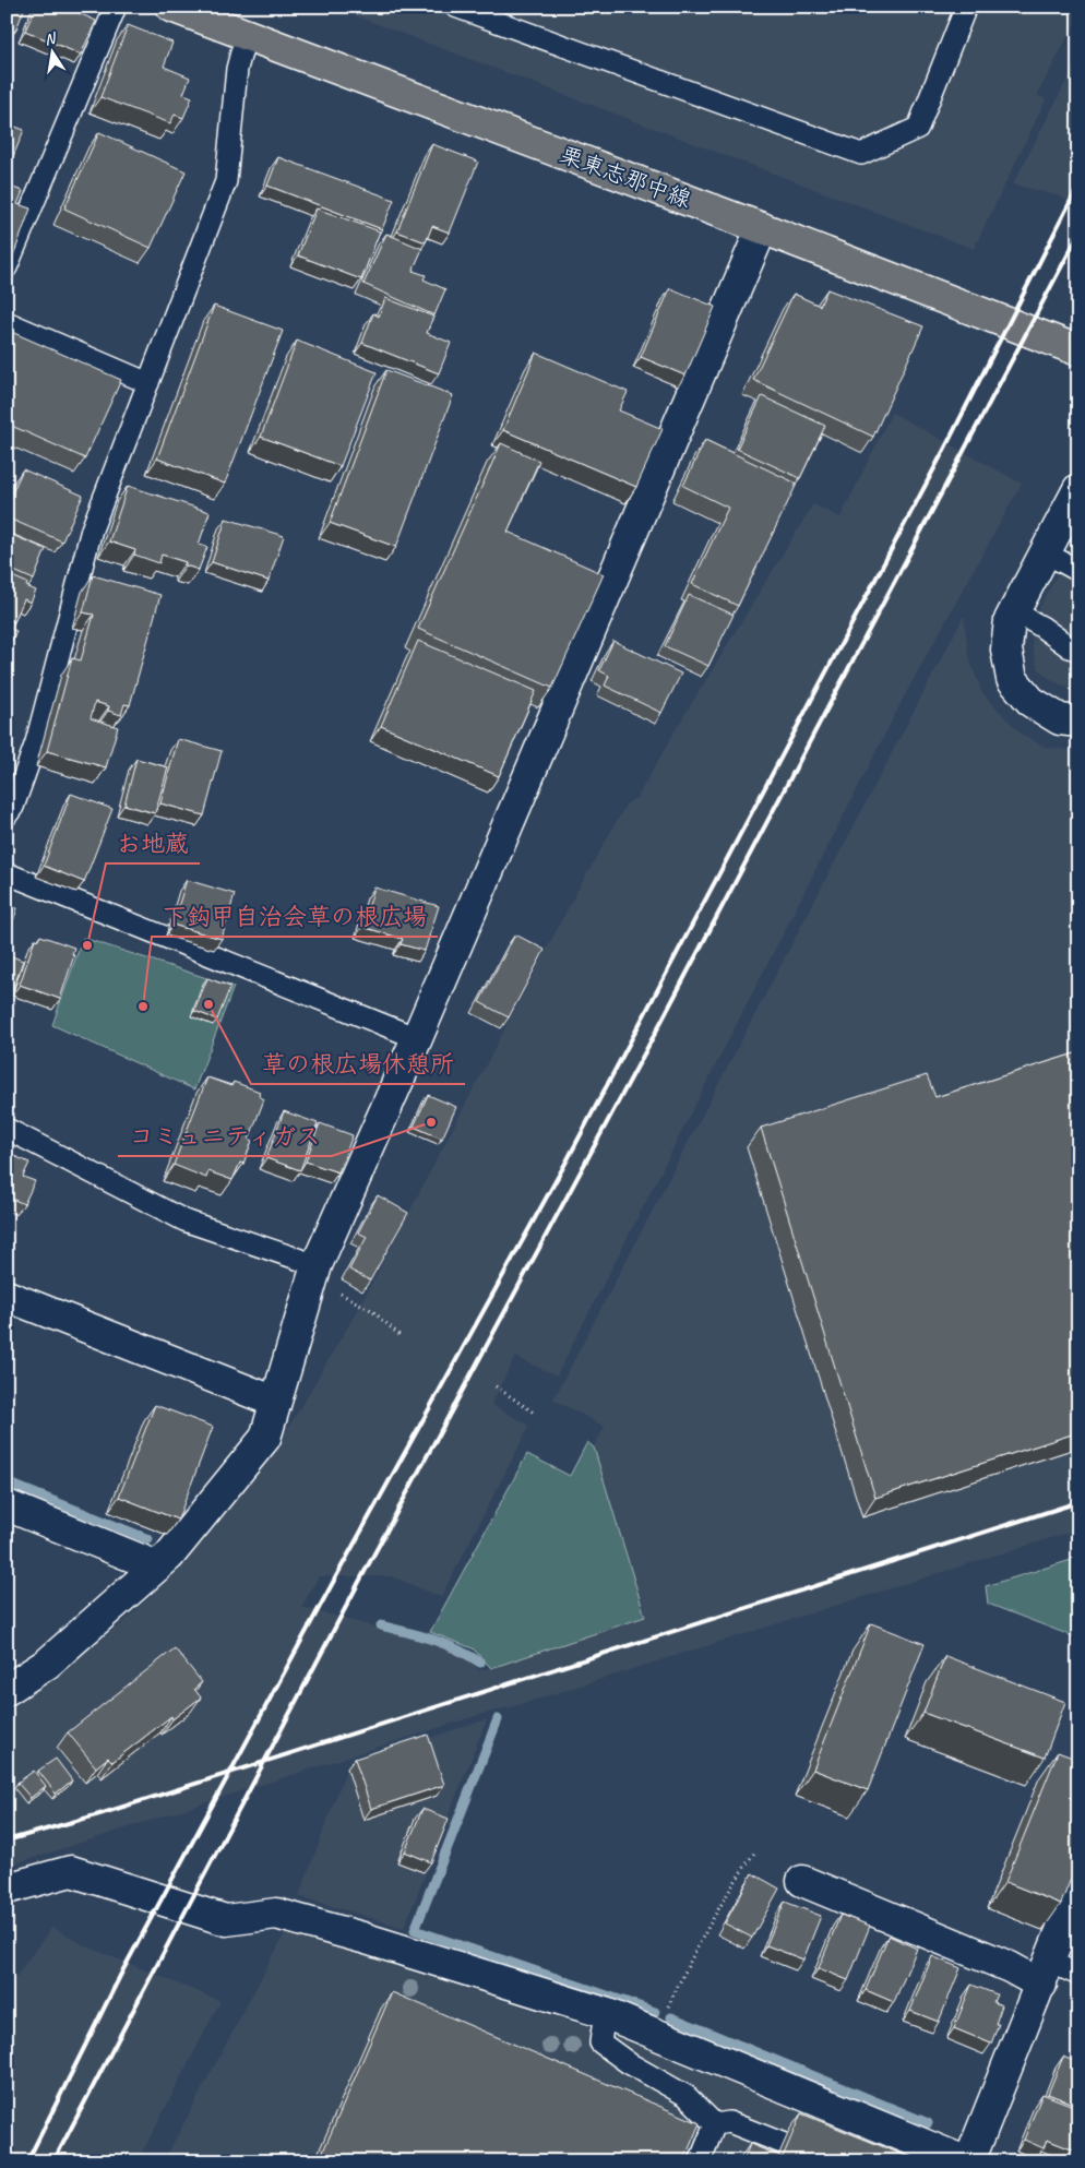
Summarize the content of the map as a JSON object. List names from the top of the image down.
{
  "streets": {
    "main road": ["栗東志那中線"]
  },
  "places": [
    "お地蔵",
    "草の根広場休憩所",
    "下鈎甲自治会草の根広場",
    "コミュニティガス"
  ],
  "north": "top"
}
